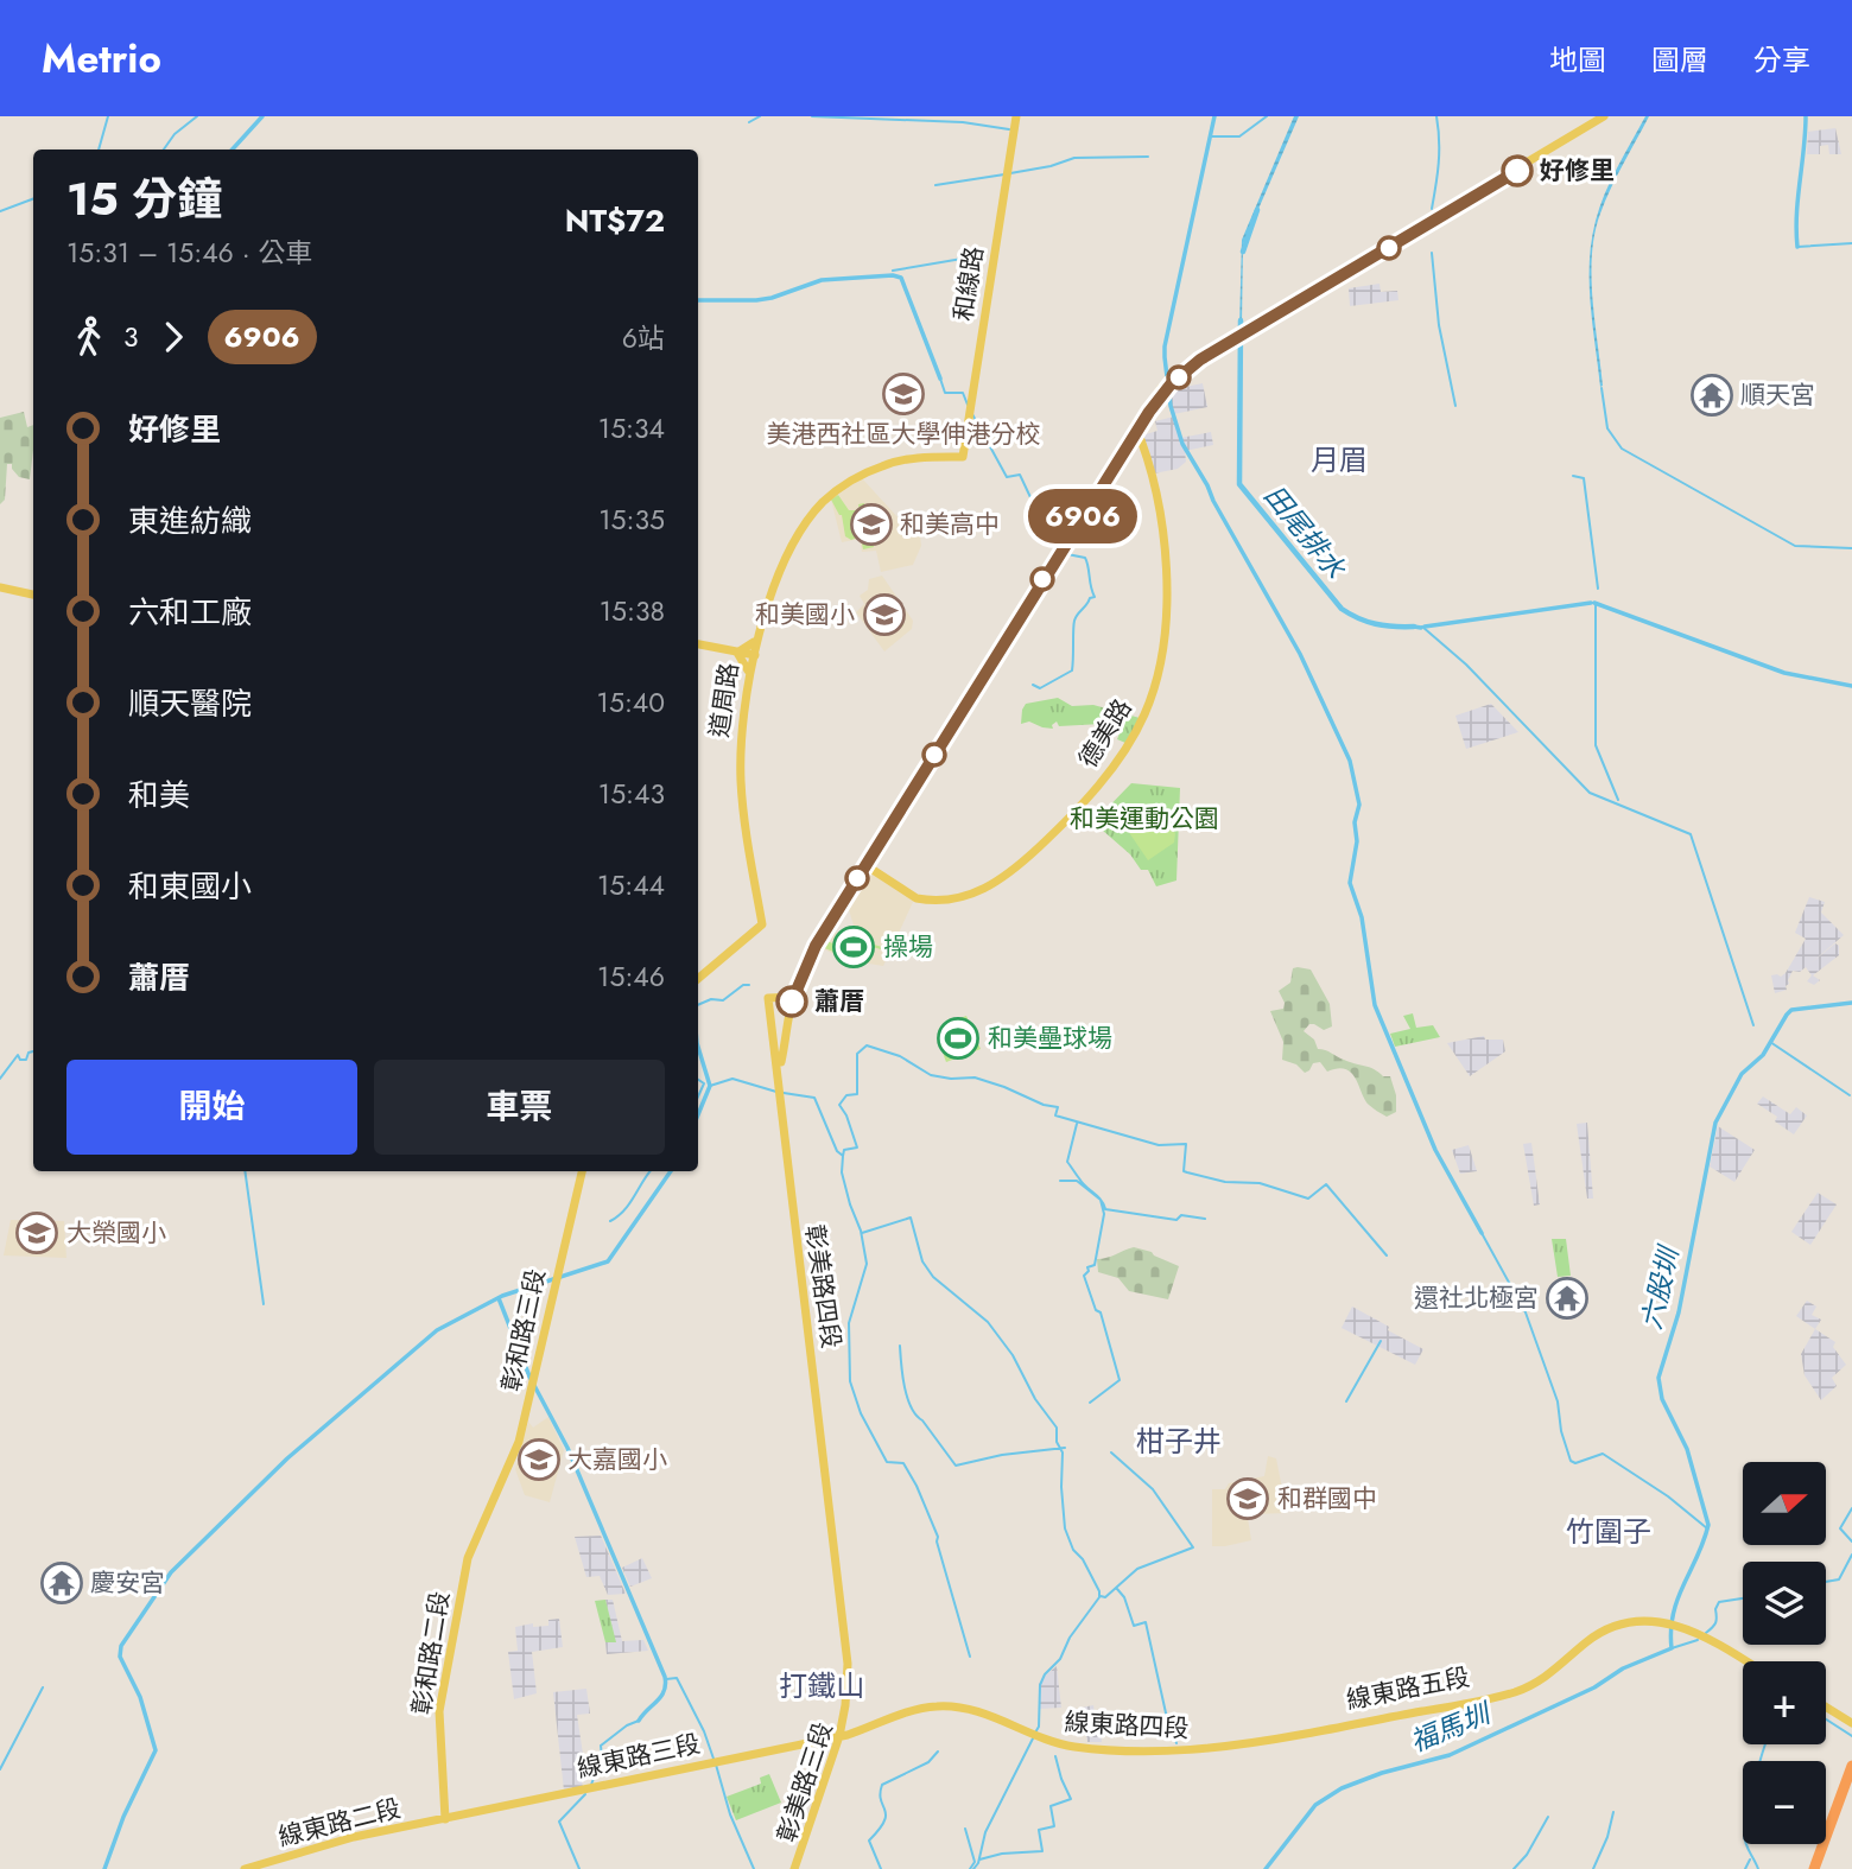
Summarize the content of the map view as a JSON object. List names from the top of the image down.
{
  "streets": {
    "main road": [
      "和線路",
      "道周路",
      "德美路",
      "彰美路四段",
      "彰和路三段",
      "彰和路二段",
      "線東路五段",
      "線東路四段",
      "線東路三段",
      "彰美路三段",
      "線東路二段"
    ]
  },
  "crossings": [
    ["和線路", "道周路"],
    ["德美路", "彰美路四段"],
    ["彰美路四段", "彰美路三段"],
    ["彰和路三段", "彰和路二段"],
    ["彰和路二段", "線東路三段"],
    ["彰和路二段", "線東路二段"],
    ["線東路五段", "線東路四段"],
    ["線東路四段", "線東路三段"],
    ["線東路四段", "彰美路三段"],
    ["線東路三段", "彰美路三段"],
    ["線東路三段", "線東路二段"]
  ],
  "districts": [
    "月眉",
    "柑子井",
    "竹圍子",
    "打鐵山"
  ],
  "water": ["田尾排水", "六股圳", "福馬圳"],
  "parks": ["和美運動公園"],
  "places": {
    "other": ["好修里", "蕭厝"],
    "school or university": [
      "美港西社區大學伸港分校",
      "和美高中",
      "和美國小",
      "大榮國小",
      "大嘉國小",
      "和群國中"
    ],
    "temple": ["順天宮", "還社北極宮", "慶安宮"],
    "sports": ["操場", "和美壘球場"]
  },
  "lines": ["bus line 6906"],
  "north": "right",
  "page": {
    "header": "Metrio",
    "nav": ["地圖", "圖層", "分享"],
    "on_map": "6906",
    "heading": ["15 分鐘", "15:31 – 15:46 · 公車", "NT$72"],
    "legs": ["3", "6906", "6站"],
    "list": [
      {
        "name": "好修里",
        "value": "15:34"
      },
      {
        "name": "東進紡織",
        "value": "15:35"
      },
      {
        "name": "六和工廠",
        "value": "15:38"
      },
      {
        "name": "順天醫院",
        "value": "15:40"
      },
      {
        "name": "和美",
        "value": "15:43"
      },
      {
        "name": "和東國小",
        "value": "15:44"
      },
      {
        "name": "蕭厝",
        "value": "15:46"
      }
    ],
    "buttons": ["開始", "車票"],
    "map_buttons": ["+", "−"]
  }
}
